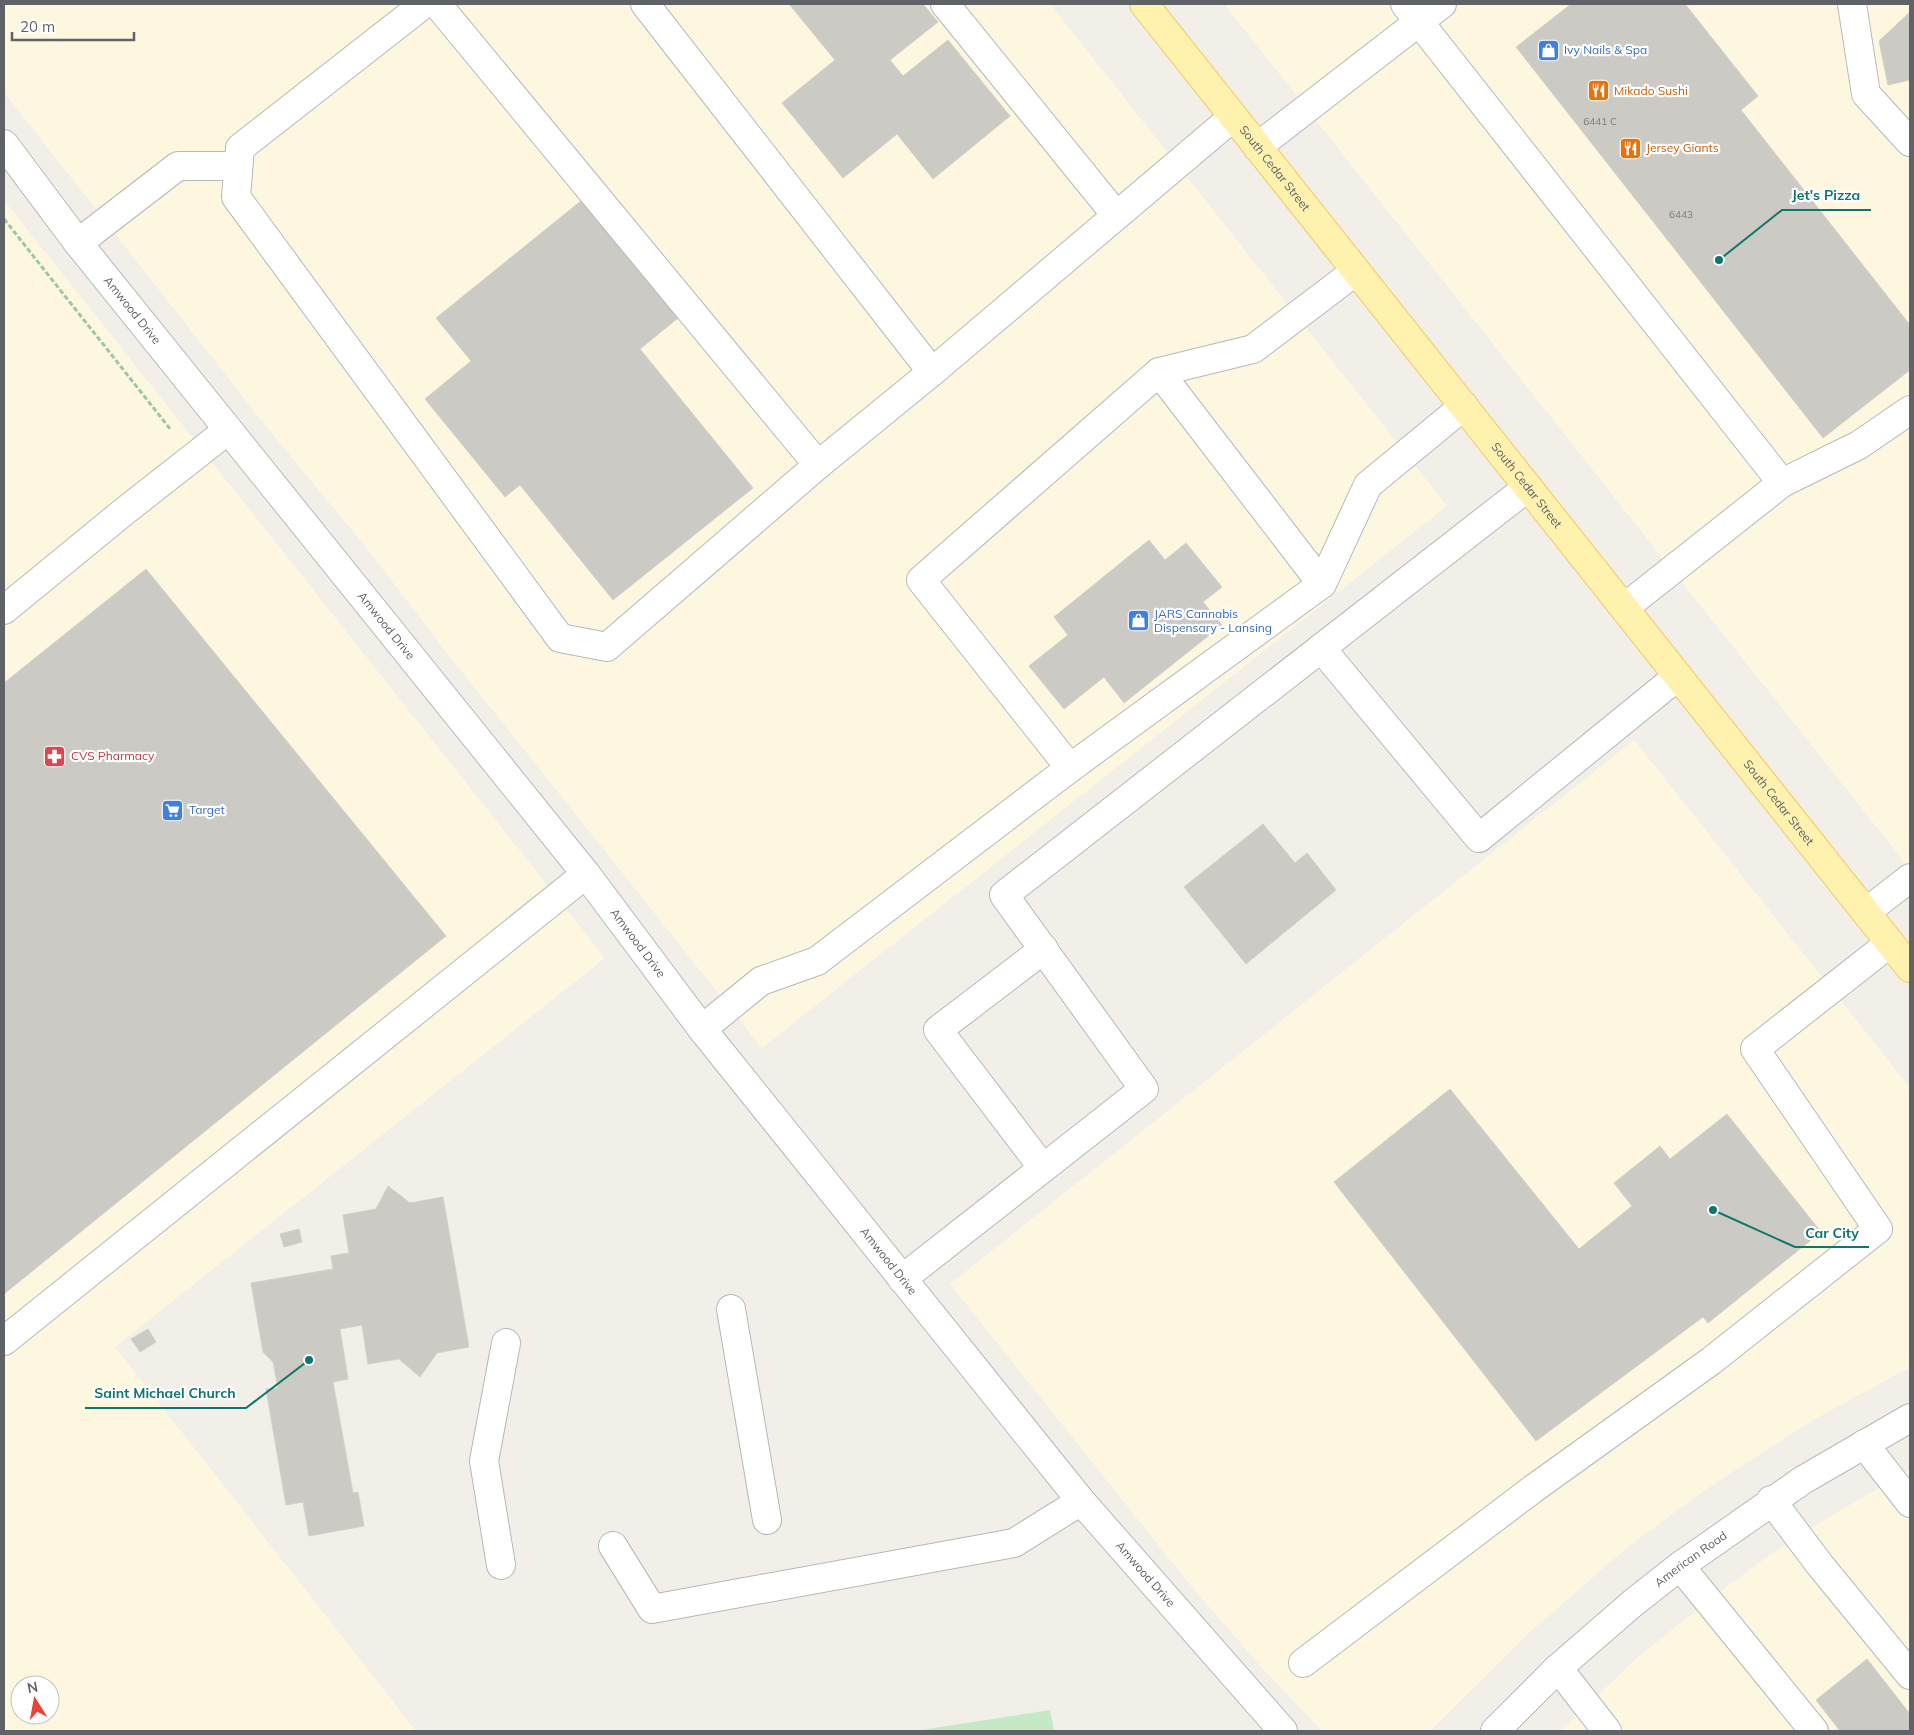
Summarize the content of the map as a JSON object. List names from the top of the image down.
{
  "streets": {
    "main road": ["South Cedar Street"],
    "street": ["Amwood Drive", "American Road"]
  },
  "places": {
    "shop": ["Ivy Nails & Spa", "JARS Cannabis Dispensary - Lansing"],
    "restaurant": ["Mikado Sushi", "Jersey Giants"],
    "other": ["Jet's Pizza", "Car City", "Saint Michael Church"],
    "pharmacy": ["CVS Pharmacy"],
    "supermarket": ["Target"]
  },
  "house_numbers": ["6441 C", "6443"],
  "scale_bar": "20 m",
  "north": "top"
}
